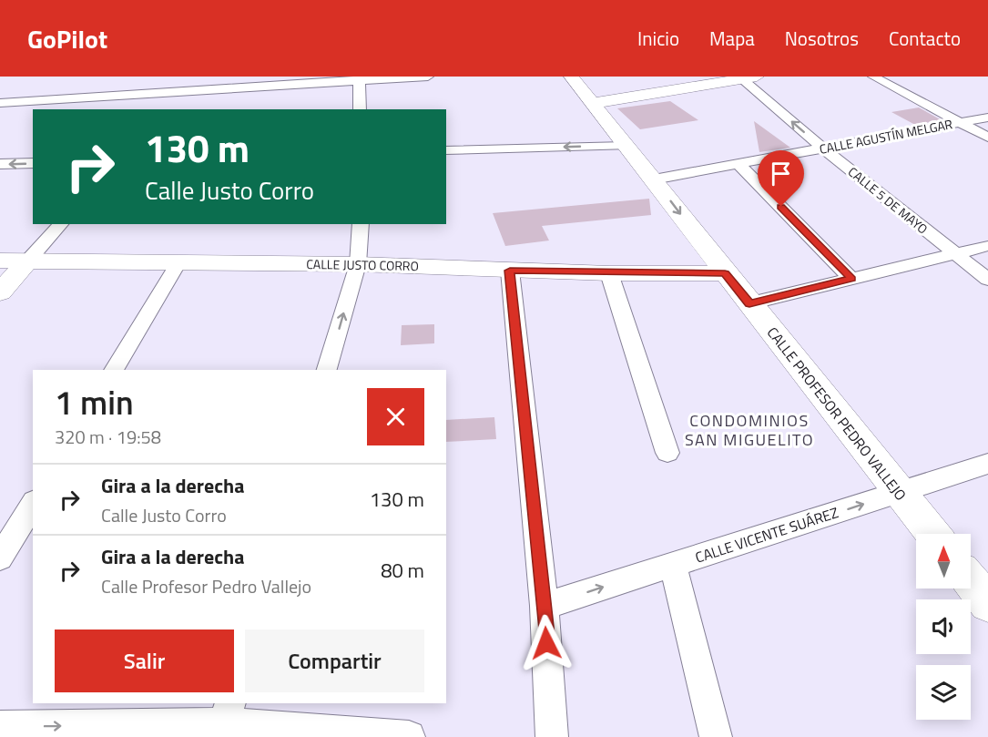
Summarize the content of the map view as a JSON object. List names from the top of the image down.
{
  "streets": {
    "street": [
      "CALLE AGUSTÍN MELGAR",
      "CALLE 5 DE MAYO",
      "CALLE JUSTO CORRO",
      "CALLE PROFESOR PEDRO VALLEJO",
      "CALLE VICENTE SUÁREZ"
    ]
  },
  "crossings": [
    ["CALLE AGUSTÍN MELGAR", "CALLE 5 DE MAYO"],
    ["CALLE AGUSTÍN MELGAR", "CALLE PROFESOR PEDRO VALLEJO"],
    ["CALLE JUSTO CORRO", "CALLE PROFESOR PEDRO VALLEJO"],
    ["CALLE PROFESOR PEDRO VALLEJO", "CALLE VICENTE SUÁREZ"]
  ],
  "one_way": ["CALLE VICENTE SUÁREZ"],
  "districts": ["CONDOMINIOS SAN MIGUELITO"],
  "north": "top",
  "page": {
    "header": "GoPilot",
    "nav": [
      "Inicio",
      "Mapa",
      "Nosotros",
      "Contacto"
    ],
    "turn": ["130 m", "Calle Justo Corro"],
    "heading": ["1 min", "320 m · 19:58"],
    "list": [
      {
        "name": "Gira a la derecha",
        "note": "Calle Justo Corro",
        "value": "130 m"
      },
      {
        "name": "Gira a la derecha",
        "note": "Calle Profesor Pedro Vallejo",
        "value": "80 m"
      }
    ],
    "buttons": ["Salir", "Compartir"]
  }
}
